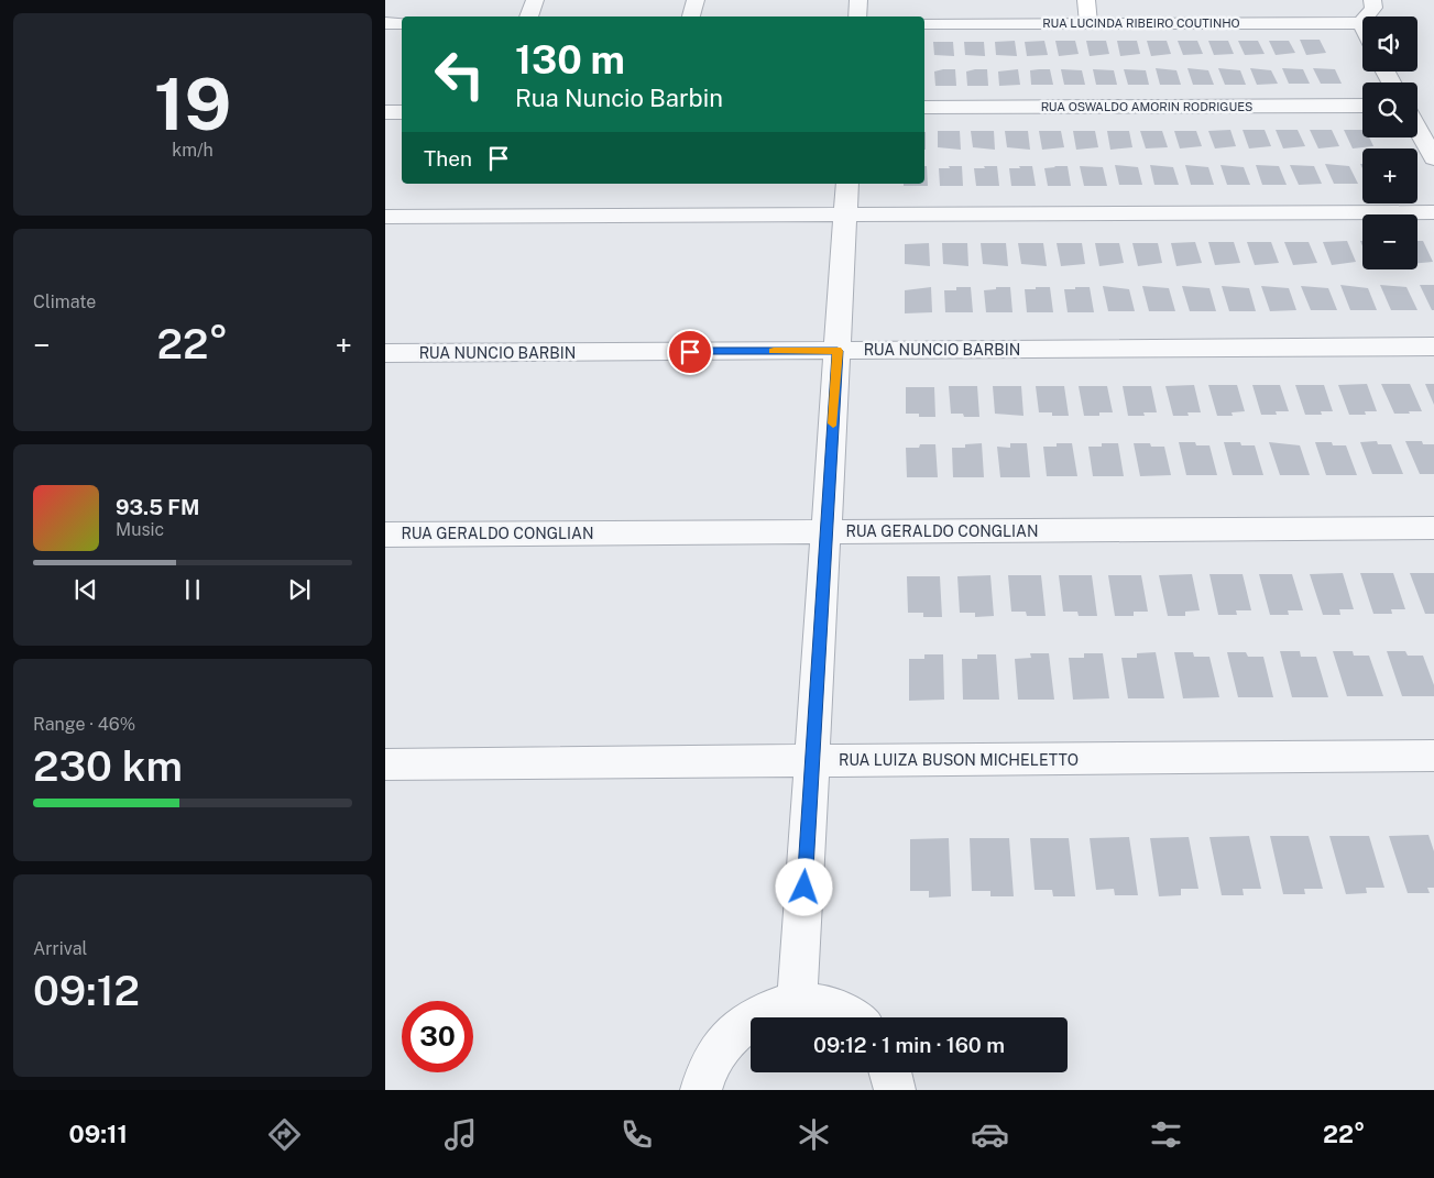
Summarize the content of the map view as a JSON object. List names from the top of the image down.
{
  "streets": {
    "street": [
      "RUA LUCINDA RIBEIRO COUTINHO",
      "RUA OSWALDO AMORIN RODRIGUES",
      "RUA NUNCIO BARBIN",
      "RUA GERALDO CONGLIAN",
      "RUA LUIZA BUSON MICHELETTO"
    ]
  },
  "page": {
    "tile": [
      ["19", "km/h"],
      "Climate",
      ["Range · 46%", "230 km"],
      ["Arrival", "09:12"]
    ],
    "map_buttons": ["+", "−"],
    "turn": ["130 m", "Rua Nuncio Barbin"],
    "then": "Then",
    "heat": ["−", "22°", "+"],
    "song": ["93.5 FM", "Music"],
    "limit": "30",
    "trip": "09:12 · 1 min · 160 m",
    "tabs": ["09:11", "22°"]
  }
}
